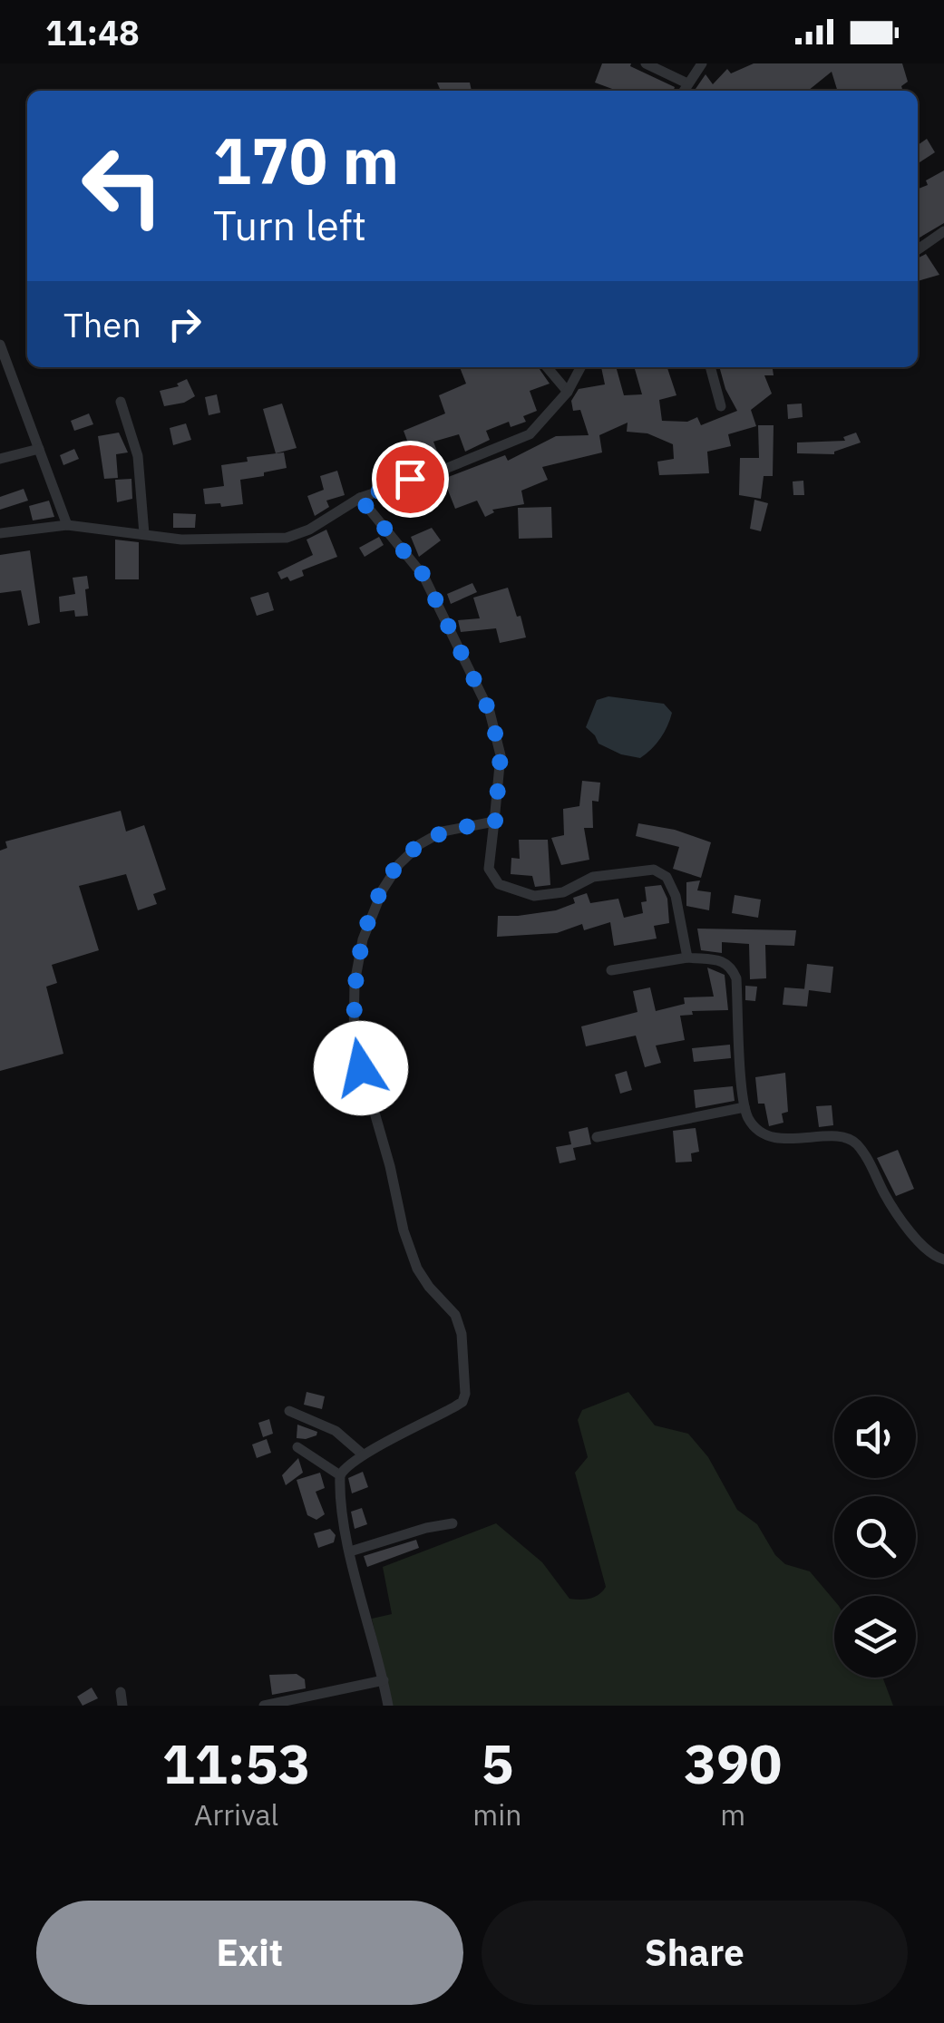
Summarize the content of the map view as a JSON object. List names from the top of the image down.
{
  "page": {
    "status": "11:48",
    "turn": ["170 m", "Turn left"],
    "then": "Then",
    "eta": [
      "11:53",
      "Arrival",
      "5",
      "min",
      "390",
      "m"
    ],
    "buttons": ["Exit", "Share"]
  }
}
